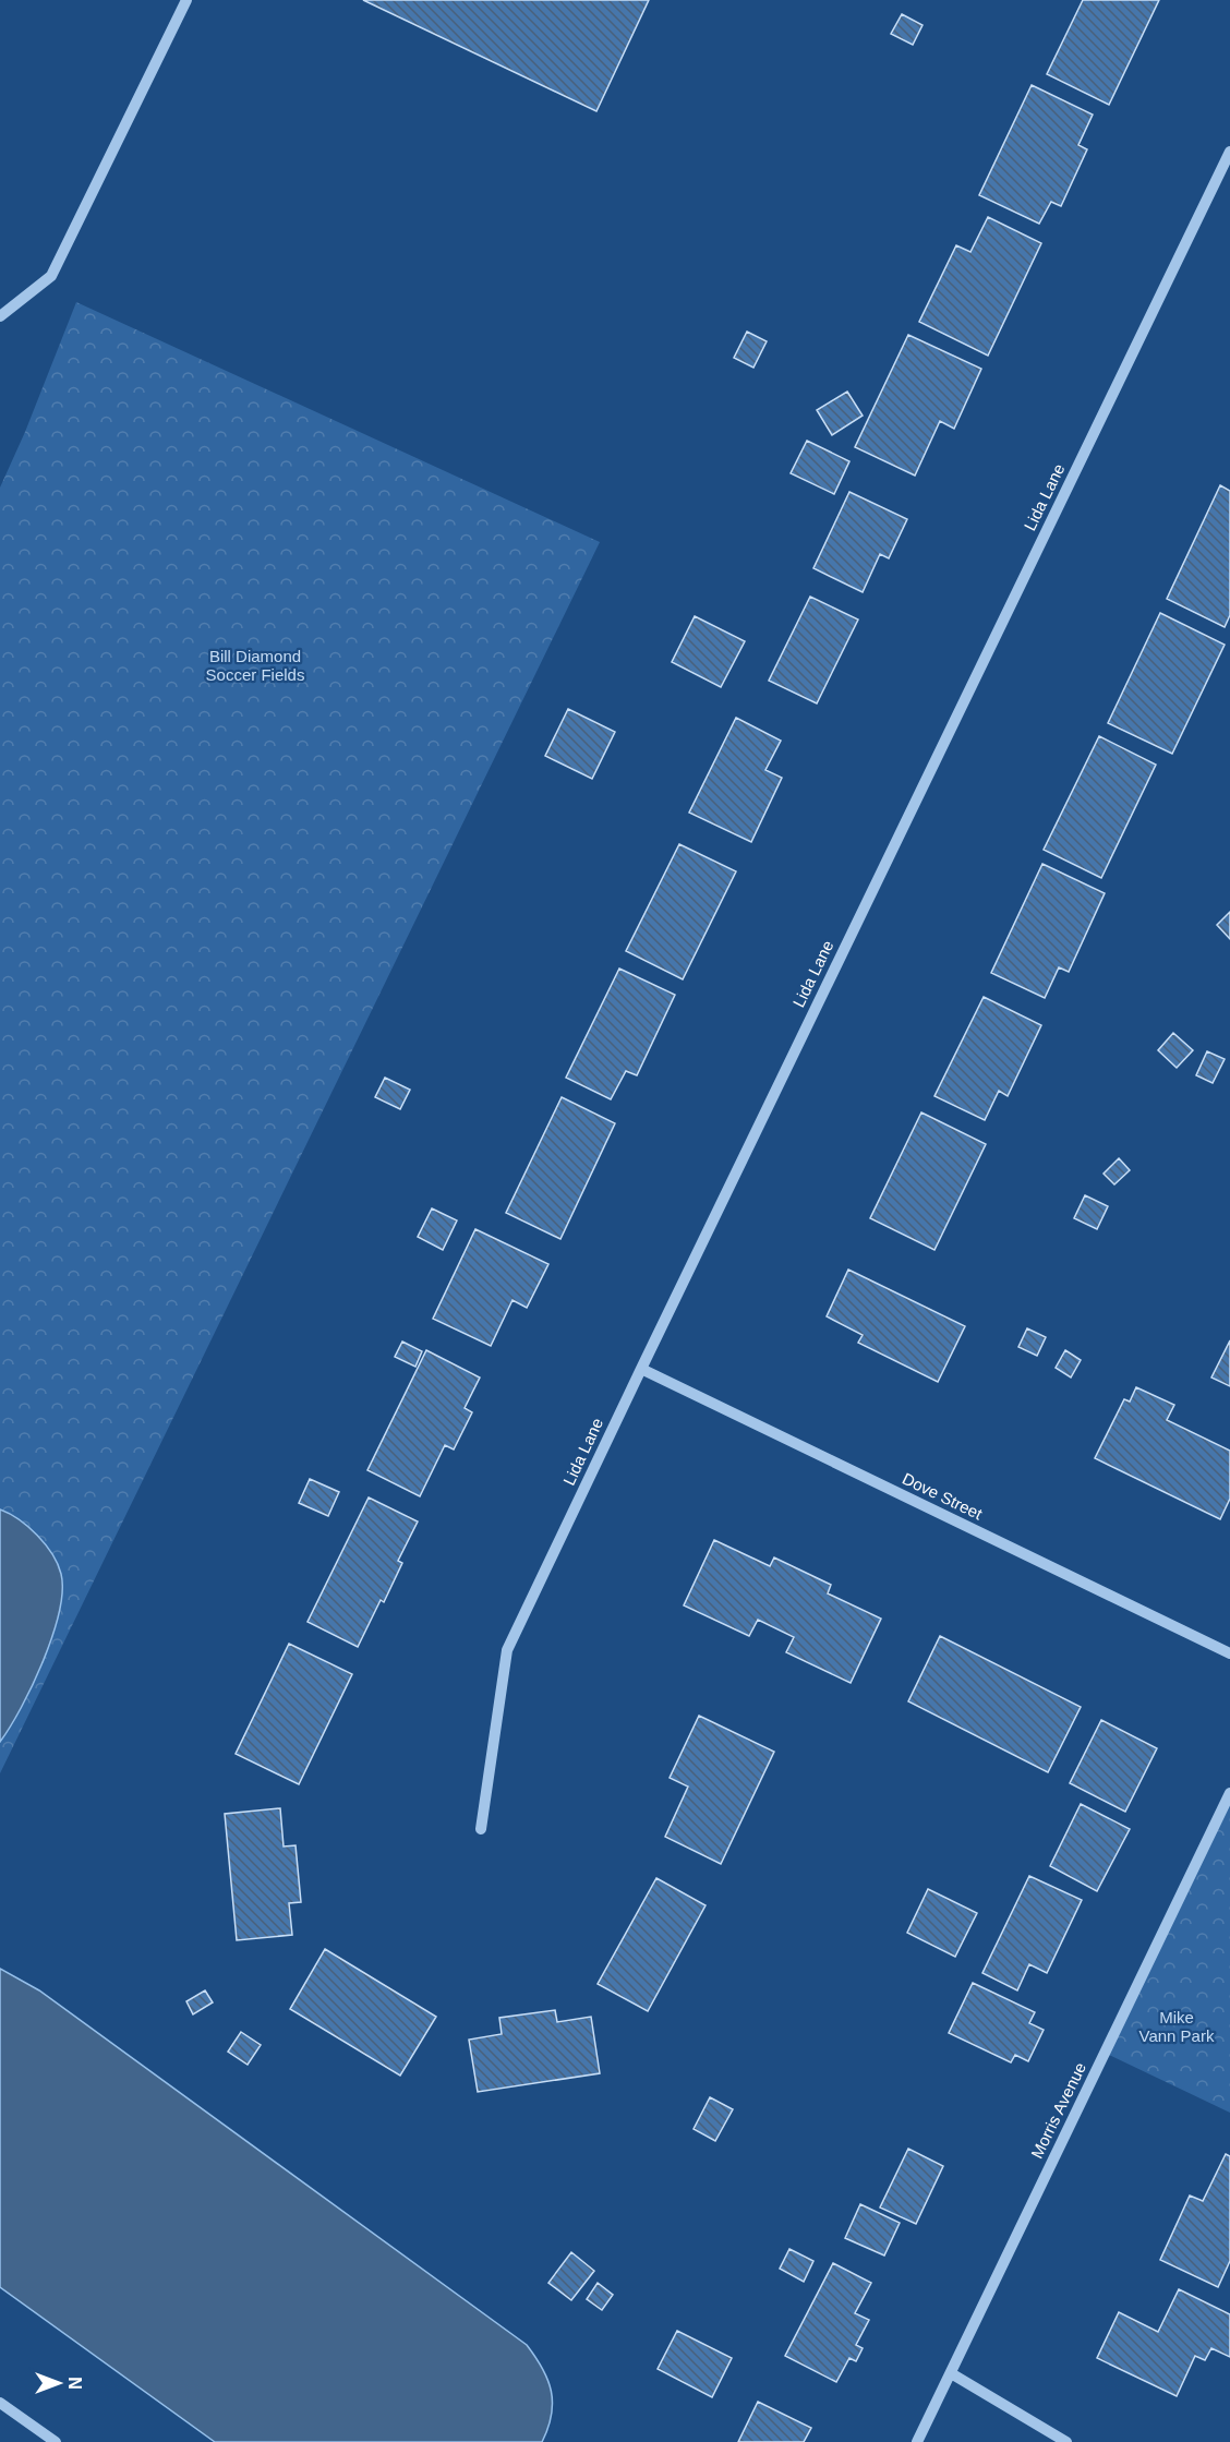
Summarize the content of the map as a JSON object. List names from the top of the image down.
{
  "streets": {
    "street": ["Lida Lane", "Dove Street", "Morris Avenue"]
  },
  "crossings": [
    ["Lida Lane", "Dove Street"]
  ],
  "parks": ["Bill Diamond Soccer Fields", "Mike Vann Park"],
  "north": "right"
}
